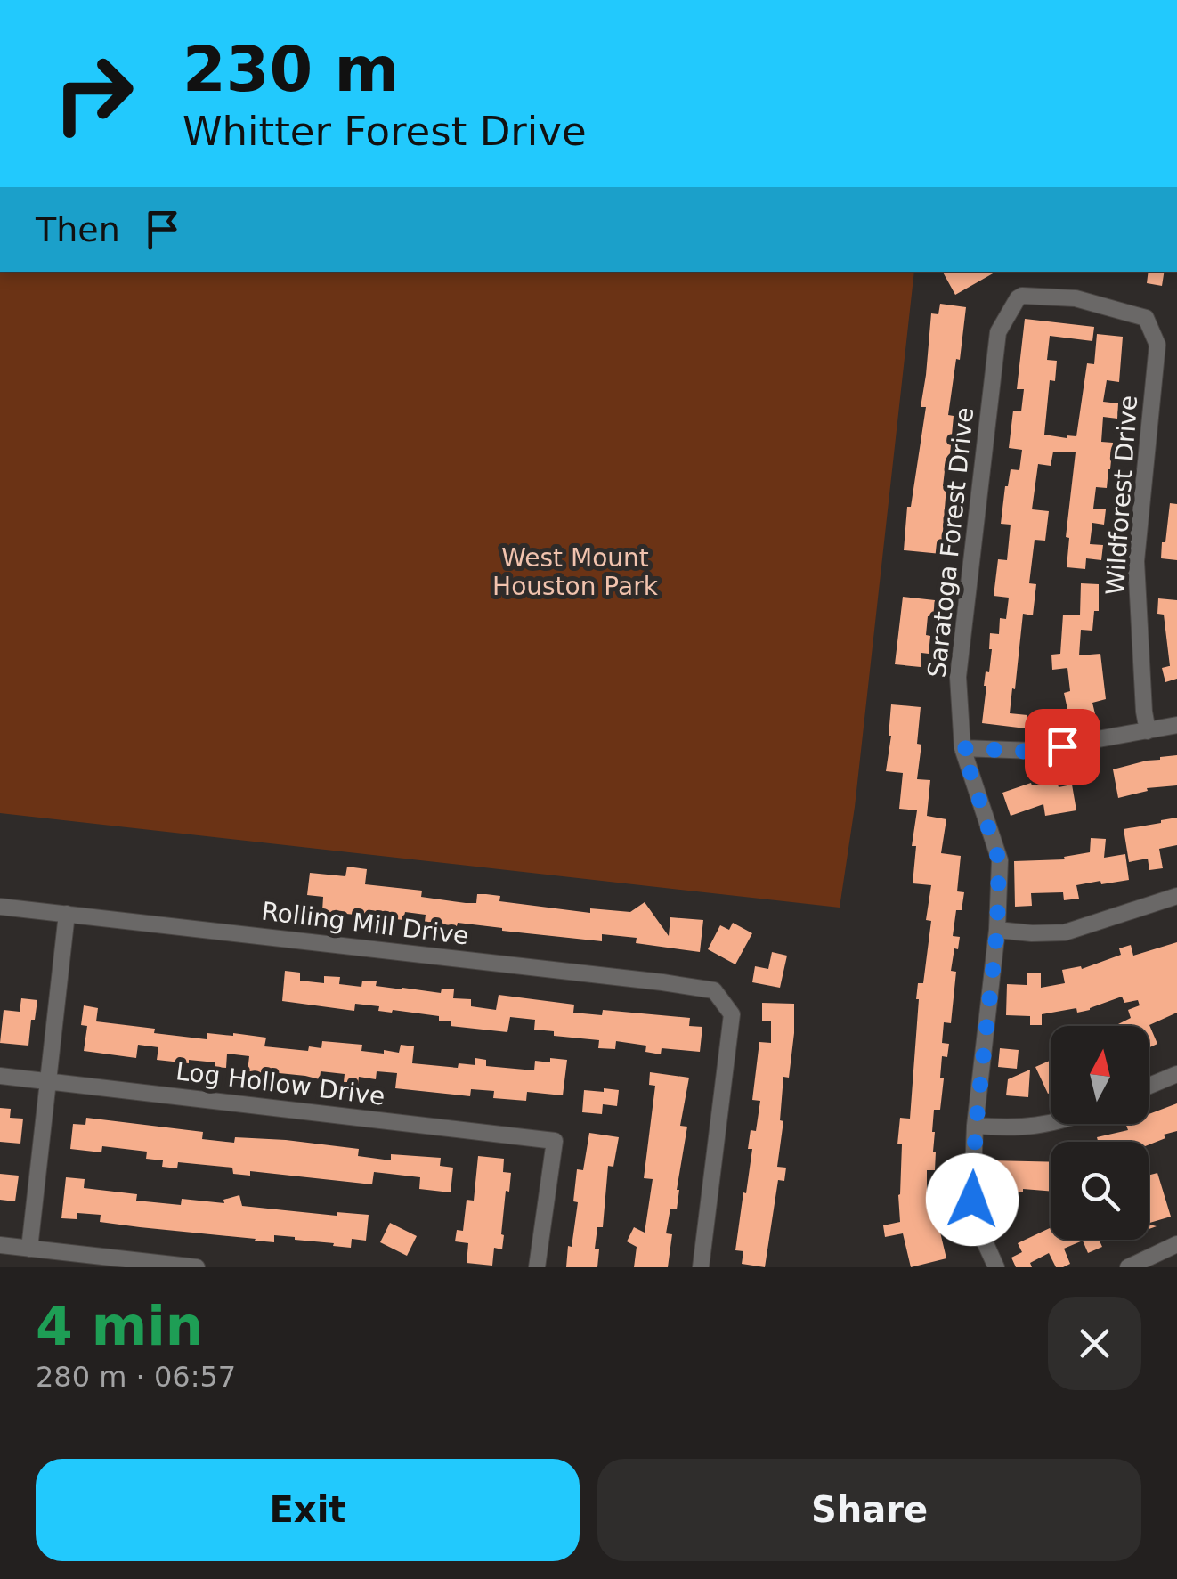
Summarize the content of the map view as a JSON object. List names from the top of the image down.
{
  "streets": {
    "street": [
      "Wildforest Drive",
      "Saratoga Forest Drive",
      "Rolling Mill Drive",
      "Log Hollow Drive"
    ]
  },
  "crossings": [
    ["Wildforest Drive", "Saratoga Forest Drive"]
  ],
  "parks": ["West Mount Houston Park"],
  "north": "top",
  "page": {
    "turn": ["230 m", "Whitter Forest Drive"],
    "then": "Then",
    "heading": ["4 min", "280 m · 06:57"],
    "buttons": ["Exit", "Share"]
  }
}
